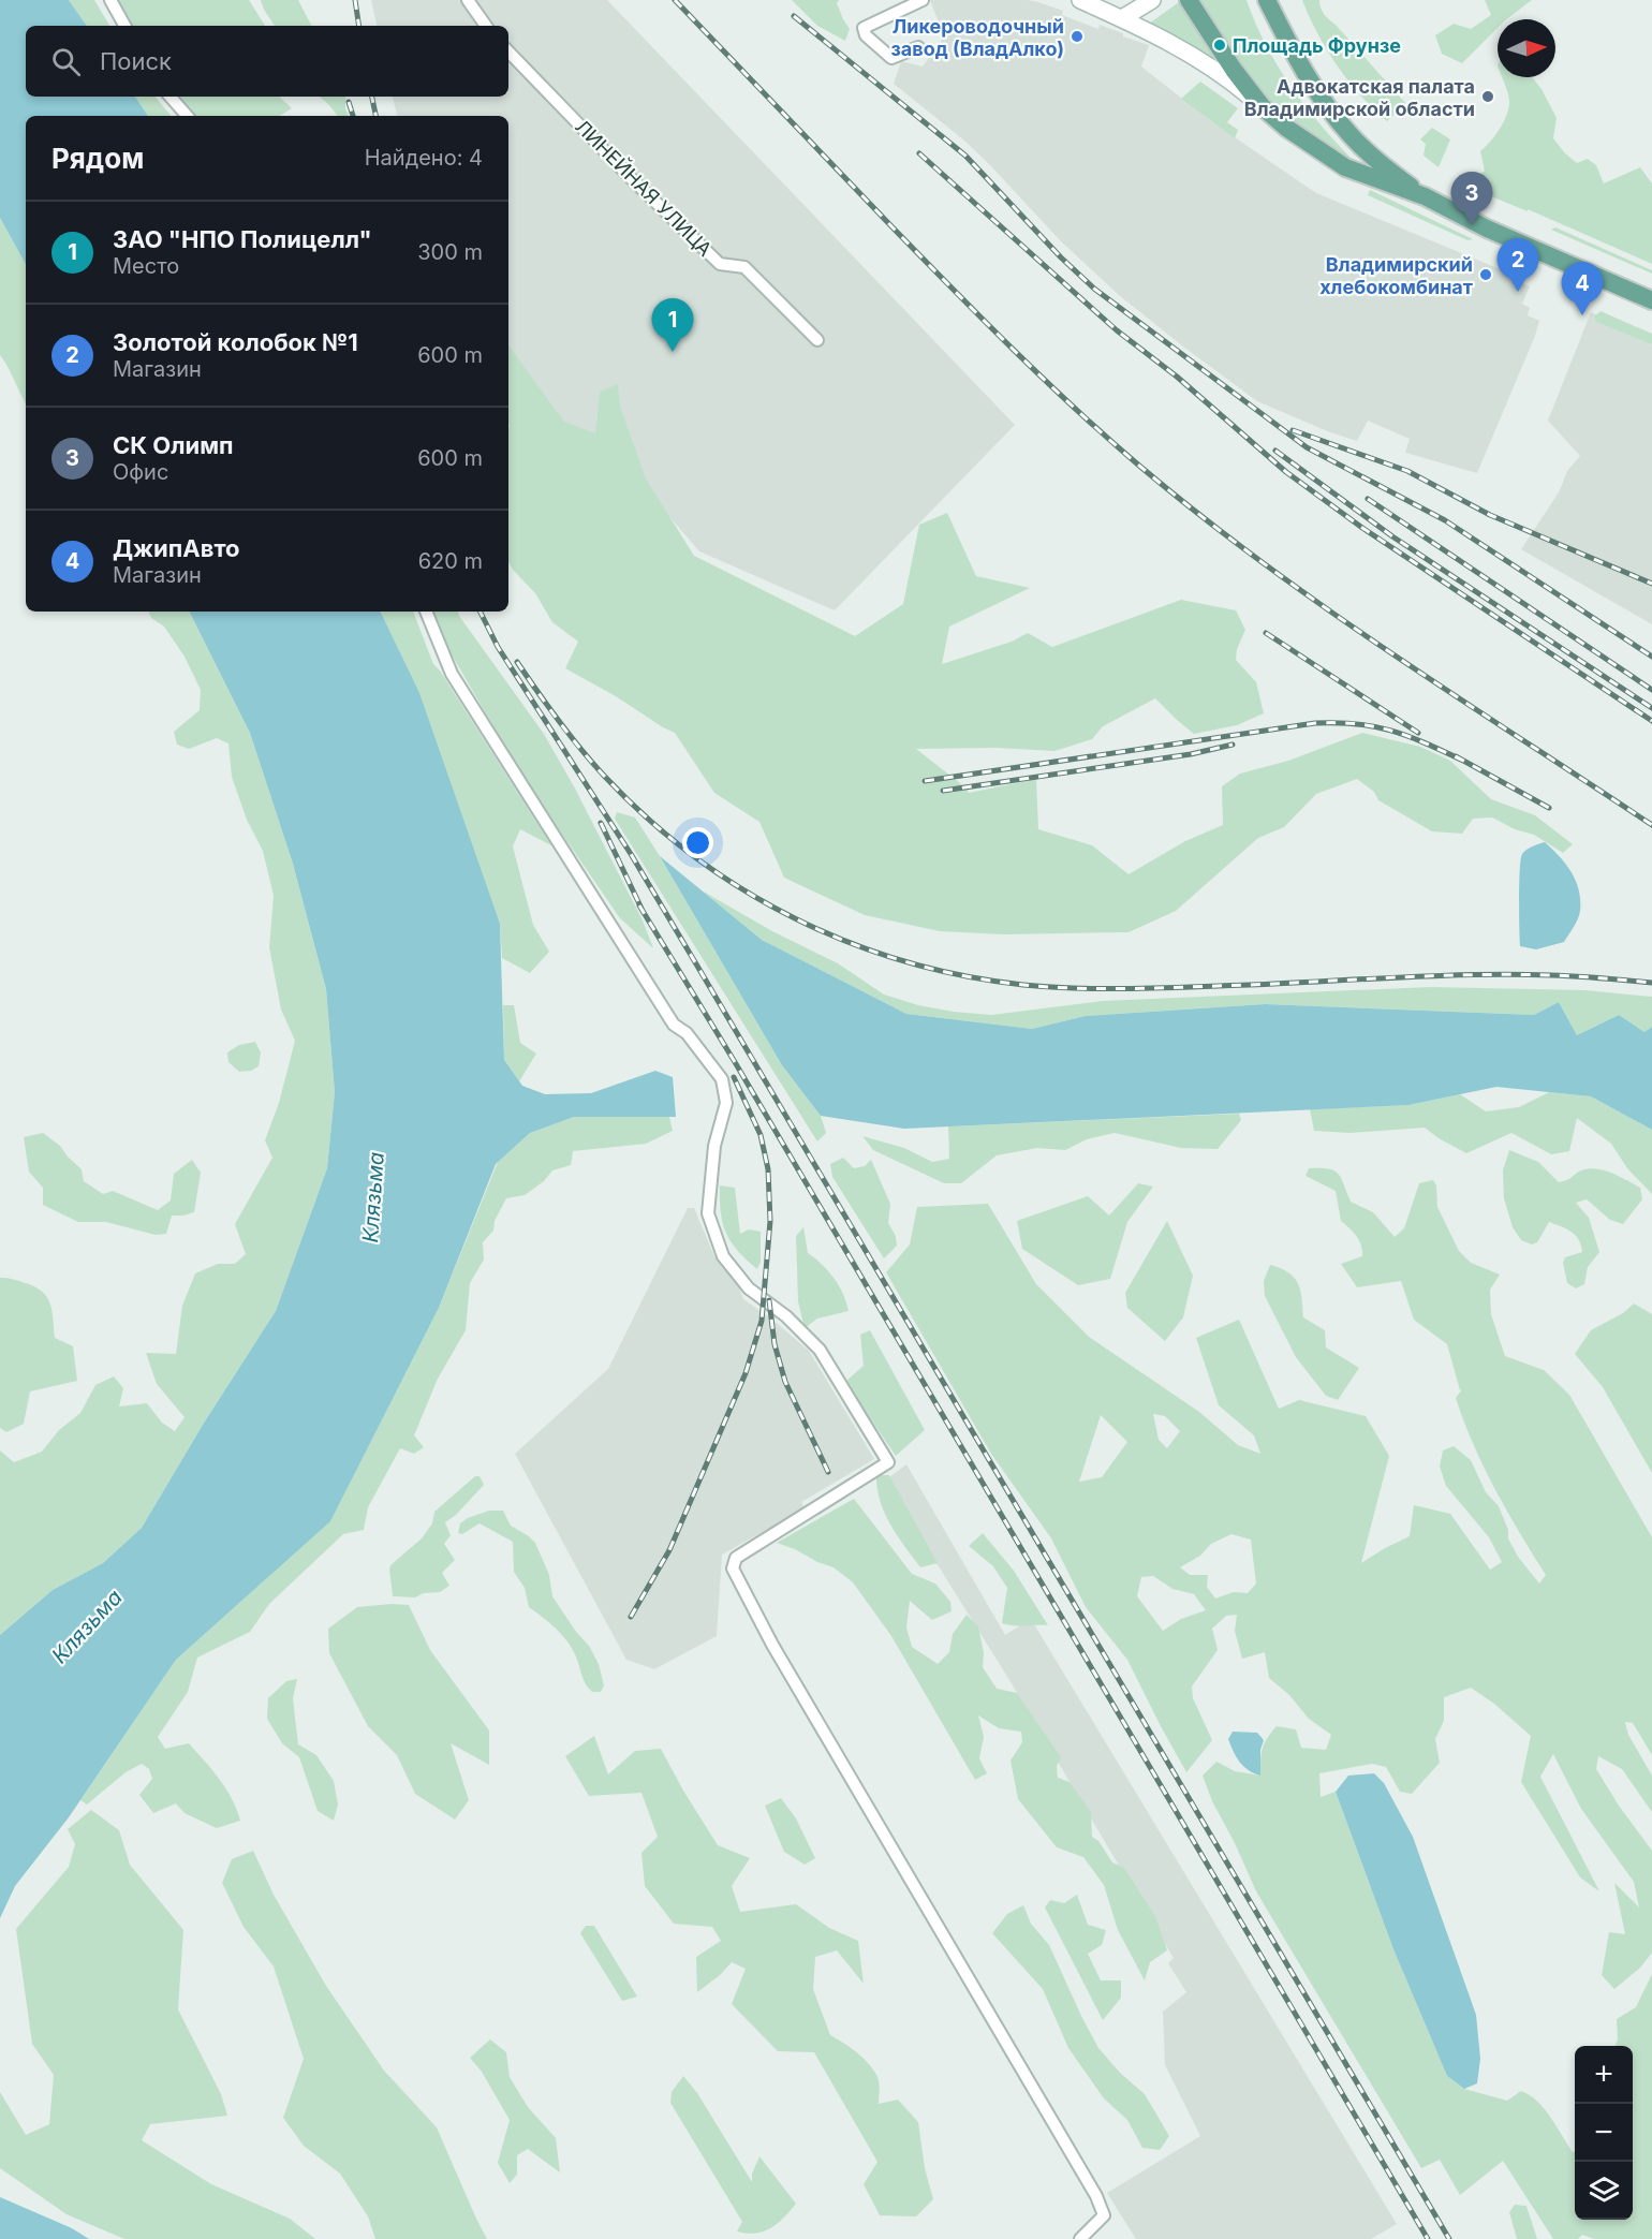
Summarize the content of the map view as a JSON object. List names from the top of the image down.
{
  "streets": {
    "street": ["ЛИНЕЙНАЯ УЛИЦА"]
  },
  "water": ["Клязьма"],
  "places": [
    "Ликероводочный завод (ВладАлко)",
    "Площадь Фрунзе",
    "Адвокатская палата Владимирской области",
    "Владимирский хлебокомбинат"
  ],
  "north": "right",
  "page": {
    "search": "Поиск",
    "heading": ["Рядом", "Найдено: 4"],
    "pins": [
      "3",
      "2",
      "4",
      "1"
    ],
    "list": [
      {
        "mark": "1",
        "name": "ЗАО \"НПО Полицелл\"",
        "note": "Место",
        "value": "300 m"
      },
      {
        "mark": "2",
        "name": "Золотой колобок №1",
        "note": "Магазин",
        "value": "600 m"
      },
      {
        "mark": "3",
        "name": "СК Олимп",
        "note": "Офис",
        "value": "600 m"
      },
      {
        "mark": "4",
        "name": "ДжипАвто",
        "note": "Магазин",
        "value": "620 m"
      }
    ],
    "map_buttons": ["+", "−"]
  }
}
